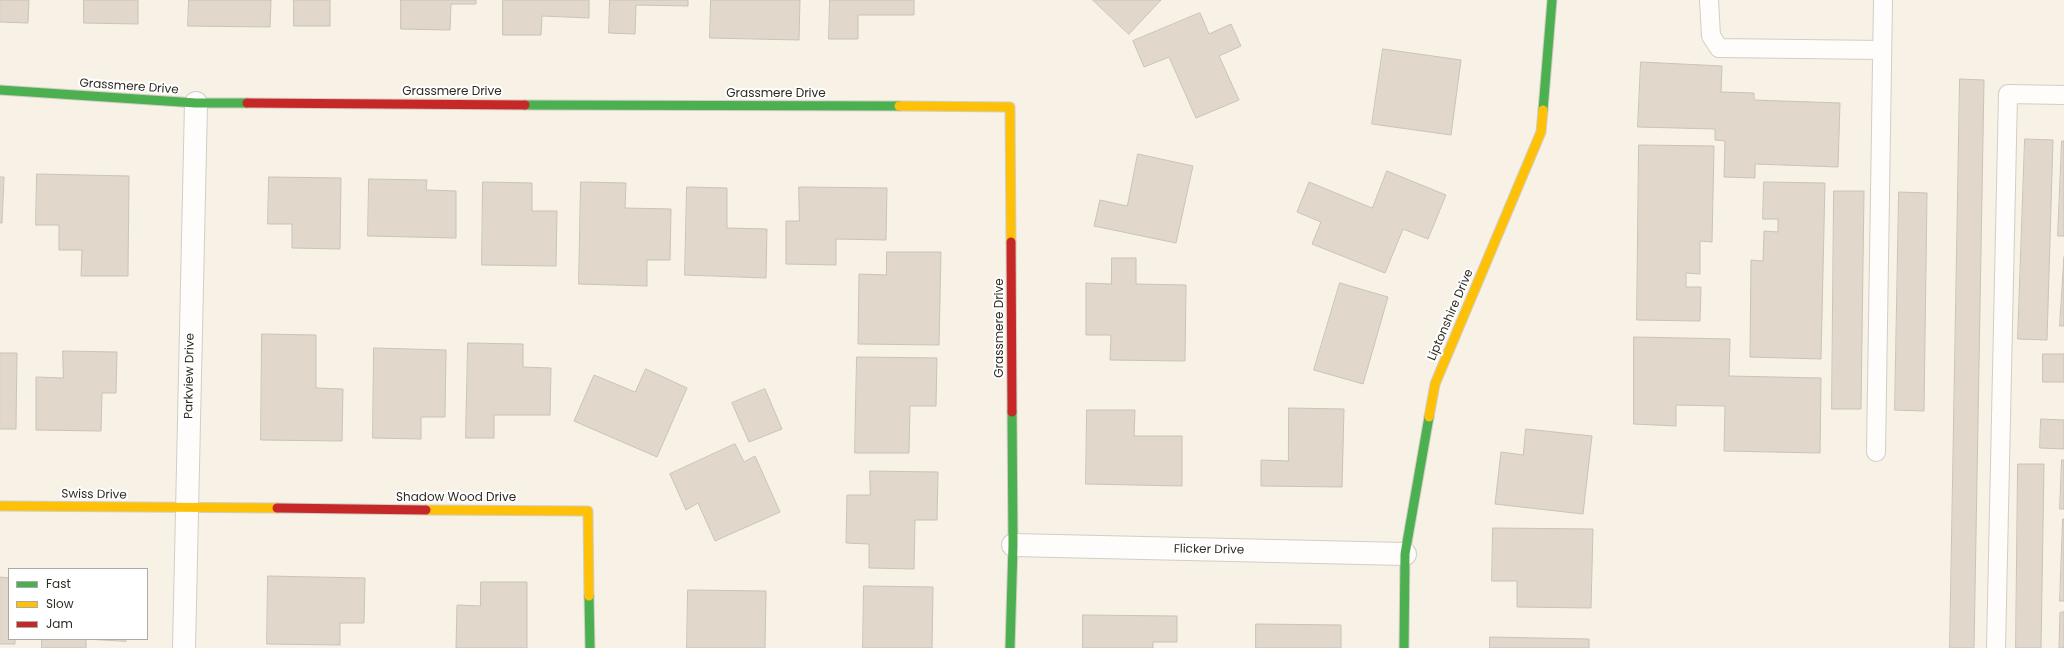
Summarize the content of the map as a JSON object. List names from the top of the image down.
{
  "streets": {
    "street": [
      "Grassmere Drive",
      "Liptonshire Drive",
      "Parkview Drive",
      "Swiss Drive",
      "Shadow Wood Drive",
      "Flicker Drive"
    ]
  },
  "crossings": [
    ["Grassmere Drive", "Parkview Drive"],
    ["Grassmere Drive", "Flicker Drive"],
    ["Liptonshire Drive", "Flicker Drive"],
    ["Parkview Drive", "Swiss Drive"],
    ["Parkview Drive", "Shadow Wood Drive"],
    ["Swiss Drive", "Shadow Wood Drive"]
  ],
  "legend": ["Fast", "Slow", "Jam"]
}
